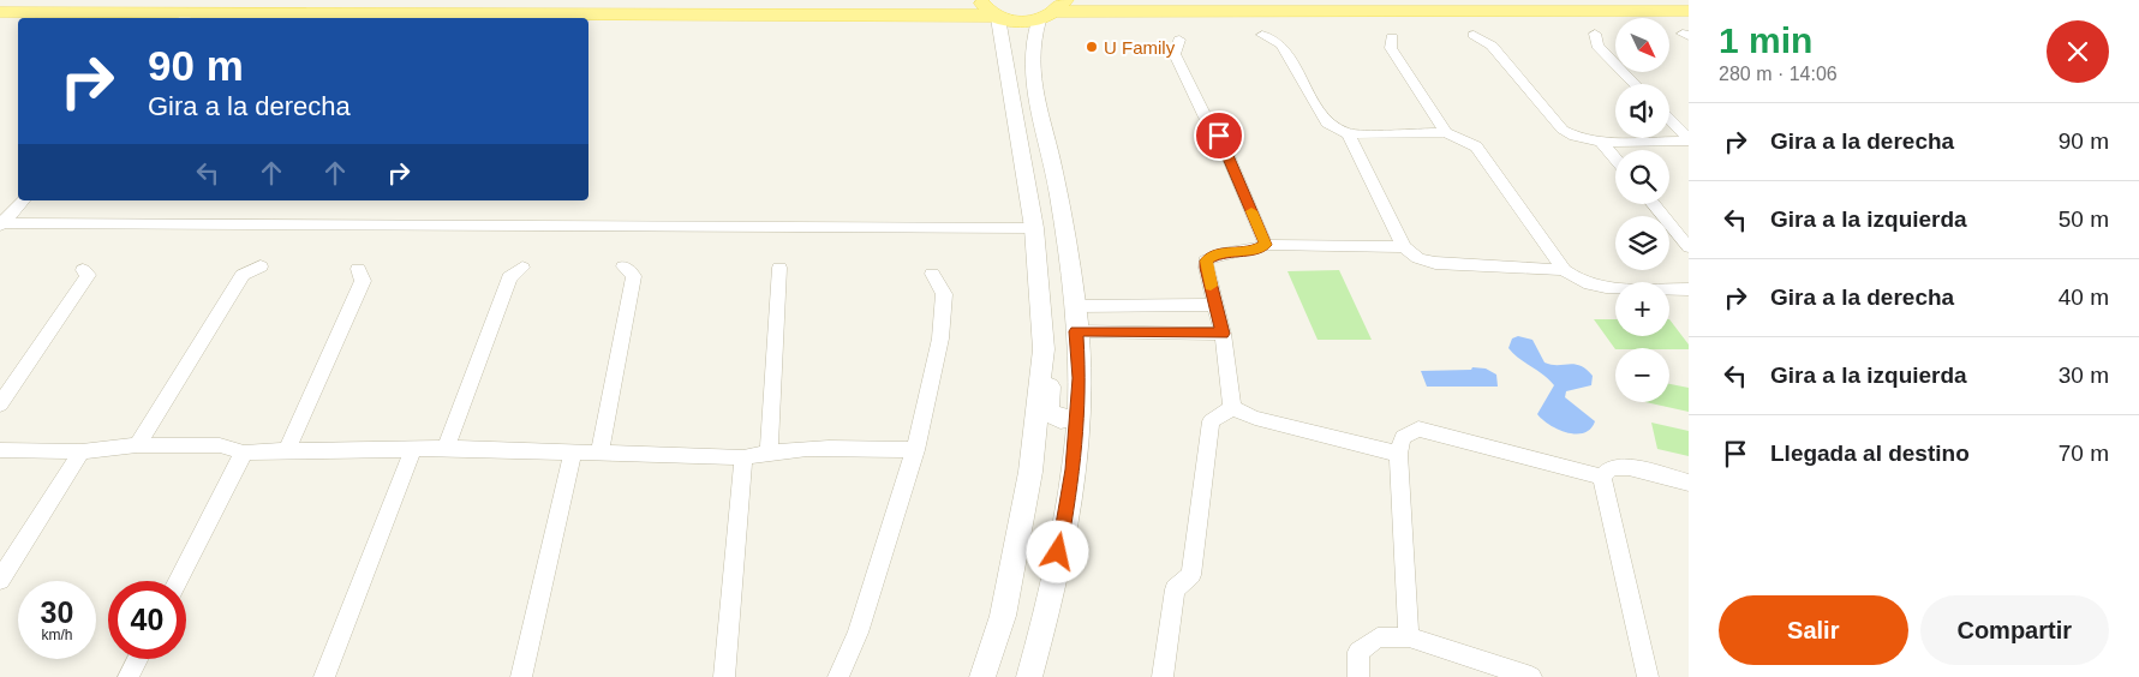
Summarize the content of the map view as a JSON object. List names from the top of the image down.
{
  "places": ["U Family"],
  "north": "bottom right",
  "page": {
    "heading": ["1 min", "280 m · 14:06"],
    "map_buttons": ["+", "−"],
    "turn": ["90 m", "Gira a la derecha"],
    "list": [
      {
        "name": "Gira a la derecha",
        "value": "90 m"
      },
      {
        "name": "Gira a la izquierda",
        "value": "50 m"
      },
      {
        "name": "Gira a la derecha",
        "value": "40 m"
      },
      {
        "name": "Gira a la izquierda",
        "value": "30 m"
      },
      {
        "name": "Llegada al destino",
        "value": "70 m"
      }
    ],
    "speed": "30 km/h",
    "limit": "40",
    "buttons": ["Salir", "Compartir"]
  }
}
